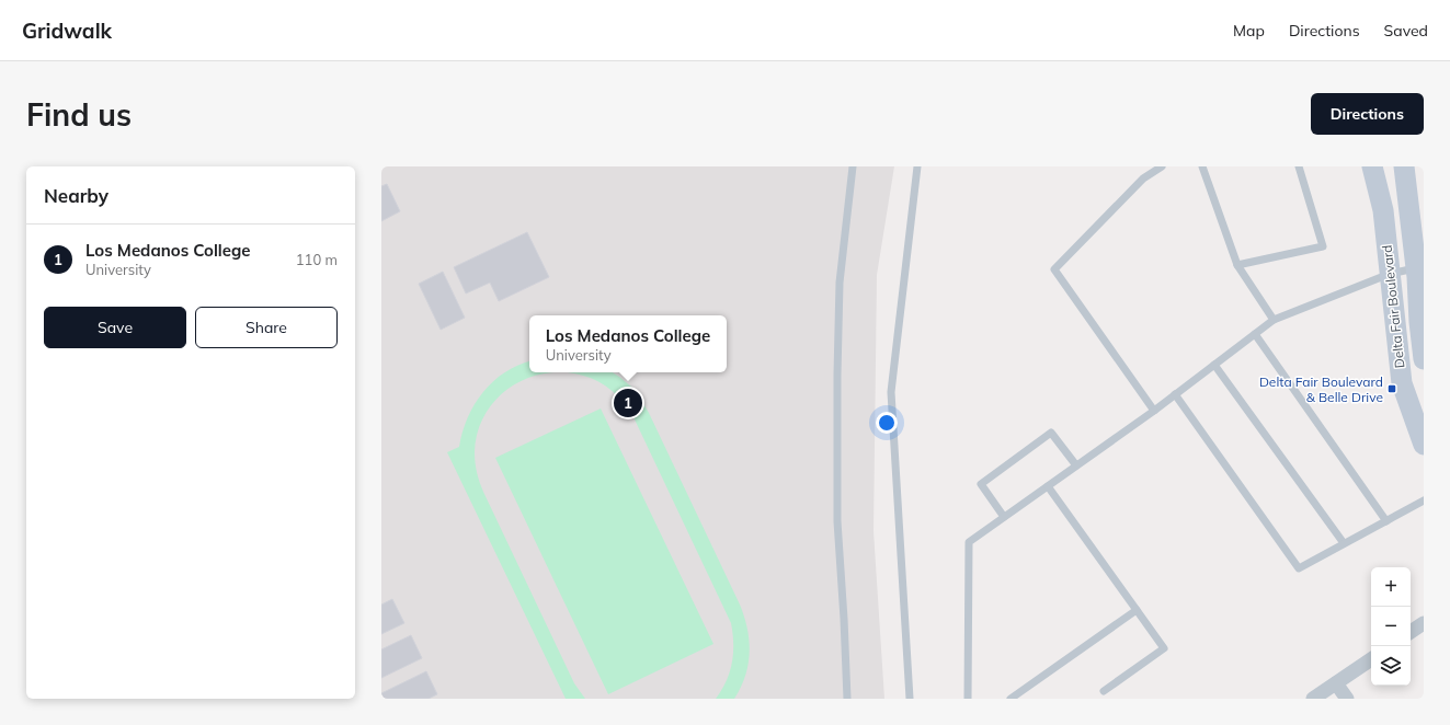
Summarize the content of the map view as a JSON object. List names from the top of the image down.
{
  "streets": {
    "main road": ["Delta Fair Boulevard"]
  },
  "places": {
    "transit": ["Delta Fair Boulevard & Belle Drive"]
  },
  "page": {
    "header": "Gridwalk",
    "nav": ["Map", "Directions", "Saved"],
    "buttons": [
      "Directions",
      ["Save", "Share"]
    ],
    "title": "Find us",
    "heading": "Nearby",
    "list": [
      {
        "mark": "1",
        "name": "Los Medanos College",
        "note": "University",
        "value": "110 m"
      }
    ],
    "popup": ["Los Medanos College", "University"],
    "pins": "1",
    "map_buttons": ["+", "−"]
  }
}
